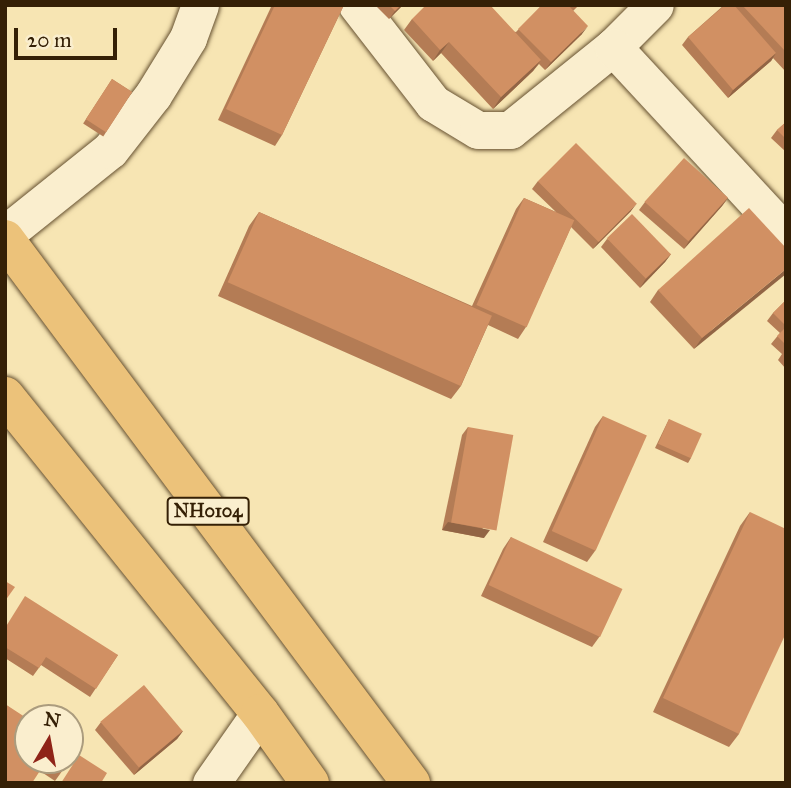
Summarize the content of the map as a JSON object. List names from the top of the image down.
{
  "streets": {
    "highway": ["NH0104"]
  },
  "scale_bar": "20 m",
  "north": "top"
}
